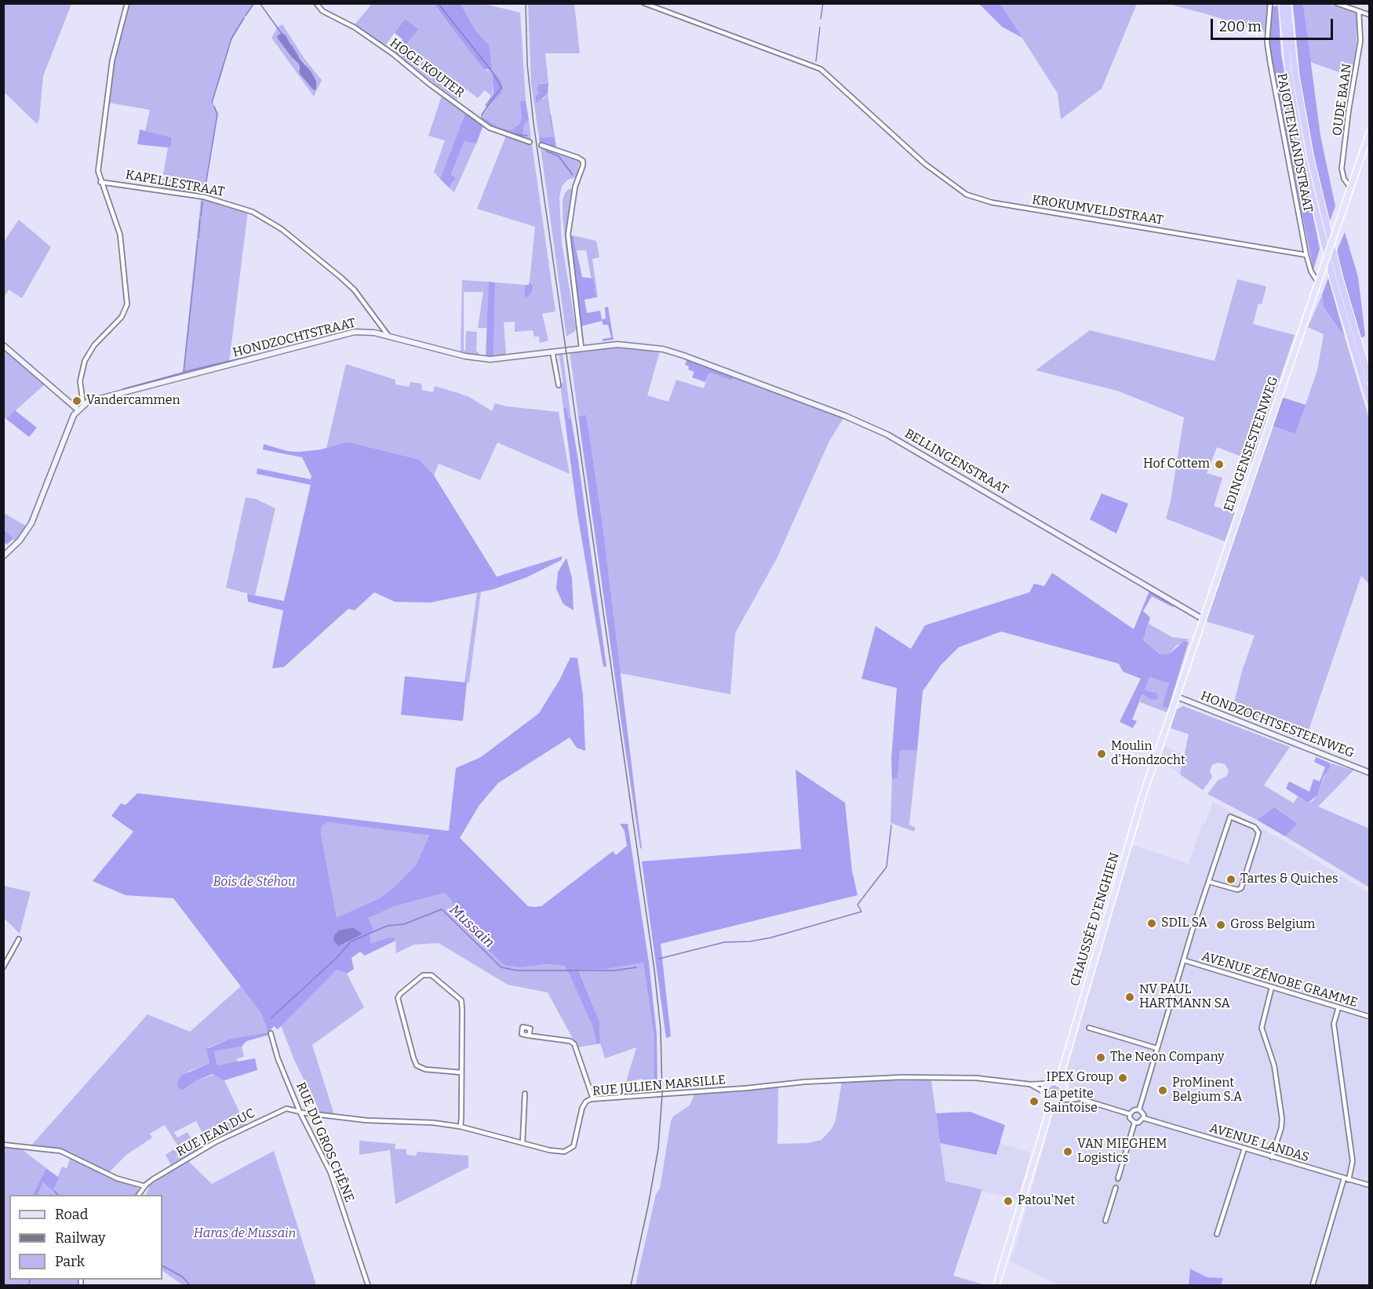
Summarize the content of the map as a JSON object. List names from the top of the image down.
{
  "streets": {
    "main road": ["EDINGENSESTEENWEG", "CHAUSSÉE D'ENGHIEN"],
    "street": [
      "HOGE KOUTER",
      "OUDE BAAN",
      "PAJOTTENLANDSTRAAT",
      "KAPELLESTRAAT",
      "KROKUMVELDSTRAAT",
      "HONDZOCHTSTRAAT",
      "BELLINGENSTRAAT",
      "HONDZOCHTSESTEENWEG",
      "AVENUE ZÉNOBE GRAMME",
      "RUE JULIEN MARSILLE",
      "RUE JEAN DUC",
      "RUE DU GROS CHÊNE",
      "AVENUE LANDAS"
    ]
  },
  "crossings": [
    ["OUDE BAAN", "EDINGENSESTEENWEG"],
    ["PAJOTTENLANDSTRAAT", "KROKUMVELDSTRAAT"],
    ["PAJOTTENLANDSTRAAT", "EDINGENSESTEENWEG"],
    ["KAPELLESTRAAT", "HONDZOCHTSTRAAT"],
    ["HONDZOCHTSTRAAT", "BELLINGENSTRAAT"],
    ["EDINGENSESTEENWEG", "BELLINGENSTRAAT"],
    ["EDINGENSESTEENWEG", "HONDZOCHTSESTEENWEG"],
    ["EDINGENSESTEENWEG", "CHAUSSÉE D'ENGHIEN"],
    ["CHAUSSÉE D'ENGHIEN", "RUE JULIEN MARSILLE"],
    ["RUE JULIEN MARSILLE", "RUE JEAN DUC"],
    ["RUE JULIEN MARSILLE", "RUE DU GROS CHÊNE"],
    ["RUE JEAN DUC", "RUE DU GROS CHÊNE"]
  ],
  "water": ["Mussain"],
  "parks": ["Bois de Stéhou", "Haras de Mussain"],
  "places": [
    "Vandercammen",
    "Hof Cottem",
    "Moulin d'Hondzocht",
    "Tartes & Quiches",
    "SDIL SA",
    "Gross Belgium",
    "NV PAUL HARTMANN SA",
    "The Neon Company",
    "IPEX Group",
    "ProMinent Belgium S.A",
    "La petite Saintoise",
    "VAN MIEGHEM Logistics",
    "Patou'Net"
  ],
  "legend": ["Road", "Railway", "Park"],
  "scale_bar": "200 m"
}
